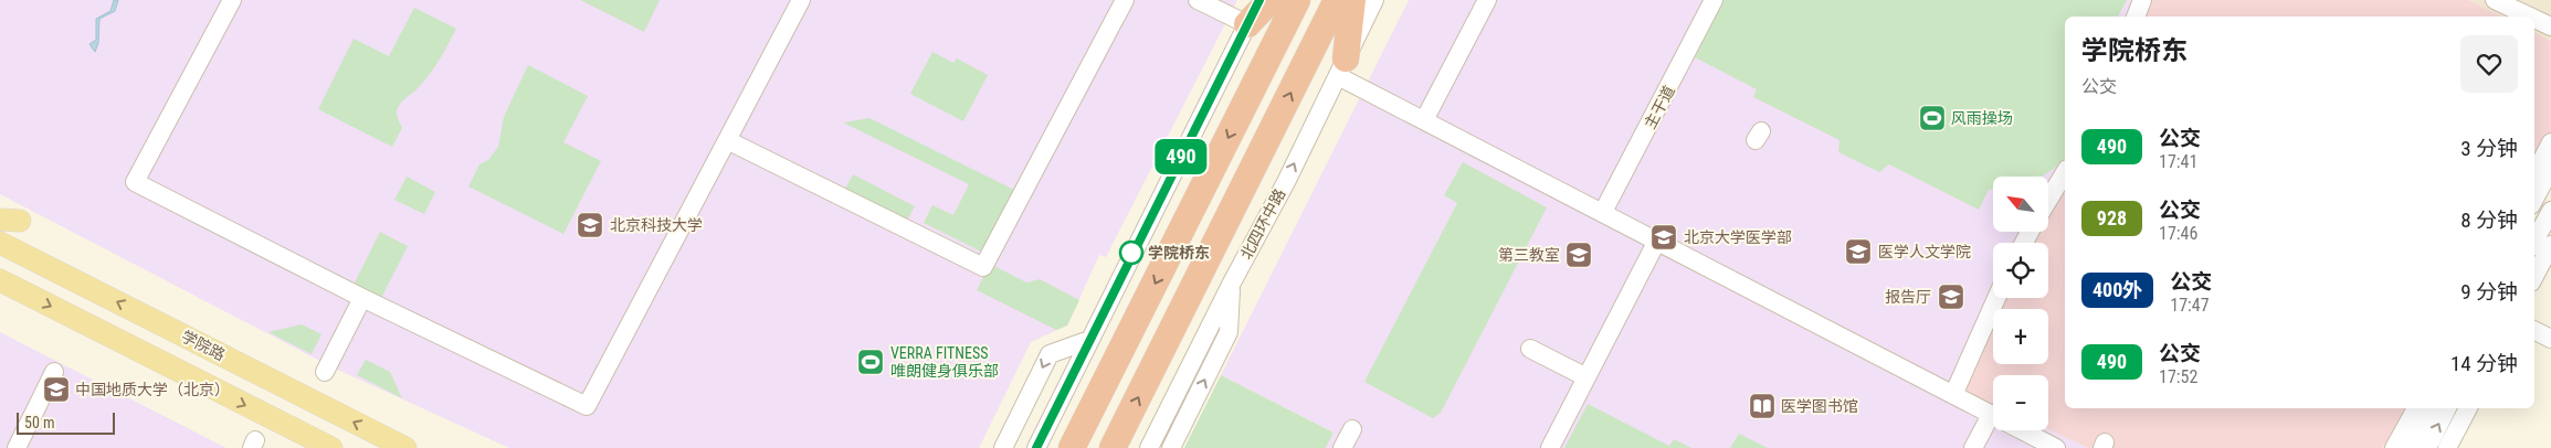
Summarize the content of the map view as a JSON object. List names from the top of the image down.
{
  "streets": {
    "highway": ["北四环中路"],
    "main road": ["学院路"],
    "street": ["主干道"]
  },
  "places": {
    "sports": ["风雨操场", "VERRA FITNESS 唯朗健身俱乐部"],
    "school or university": [
      "北京科技大学",
      "北京大学医学部",
      "医学人文学院",
      "第三教室",
      "报告厅",
      "中国地质大学（北京）"
    ],
    "other": ["学院桥东"],
    "library": ["医学图书馆"]
  },
  "lines": ["bus line 490"],
  "scale_bar": "50 m",
  "north": "top left",
  "page": {
    "on_map": "490",
    "heading": ["学院桥东", "公交"],
    "list": [
      {
        "mark": "490",
        "name": "公交",
        "note": "17:41",
        "value": "3 分钟"
      },
      {
        "mark": "928",
        "name": "公交",
        "note": "17:46",
        "value": "8 分钟"
      },
      {
        "mark": "400外",
        "name": "公交",
        "note": "17:47",
        "value": "9 分钟"
      },
      {
        "mark": "490",
        "name": "公交",
        "note": "17:52",
        "value": "14 分钟"
      }
    ],
    "map_buttons": ["+", "−"],
    "scale": "50 m"
  }
}
